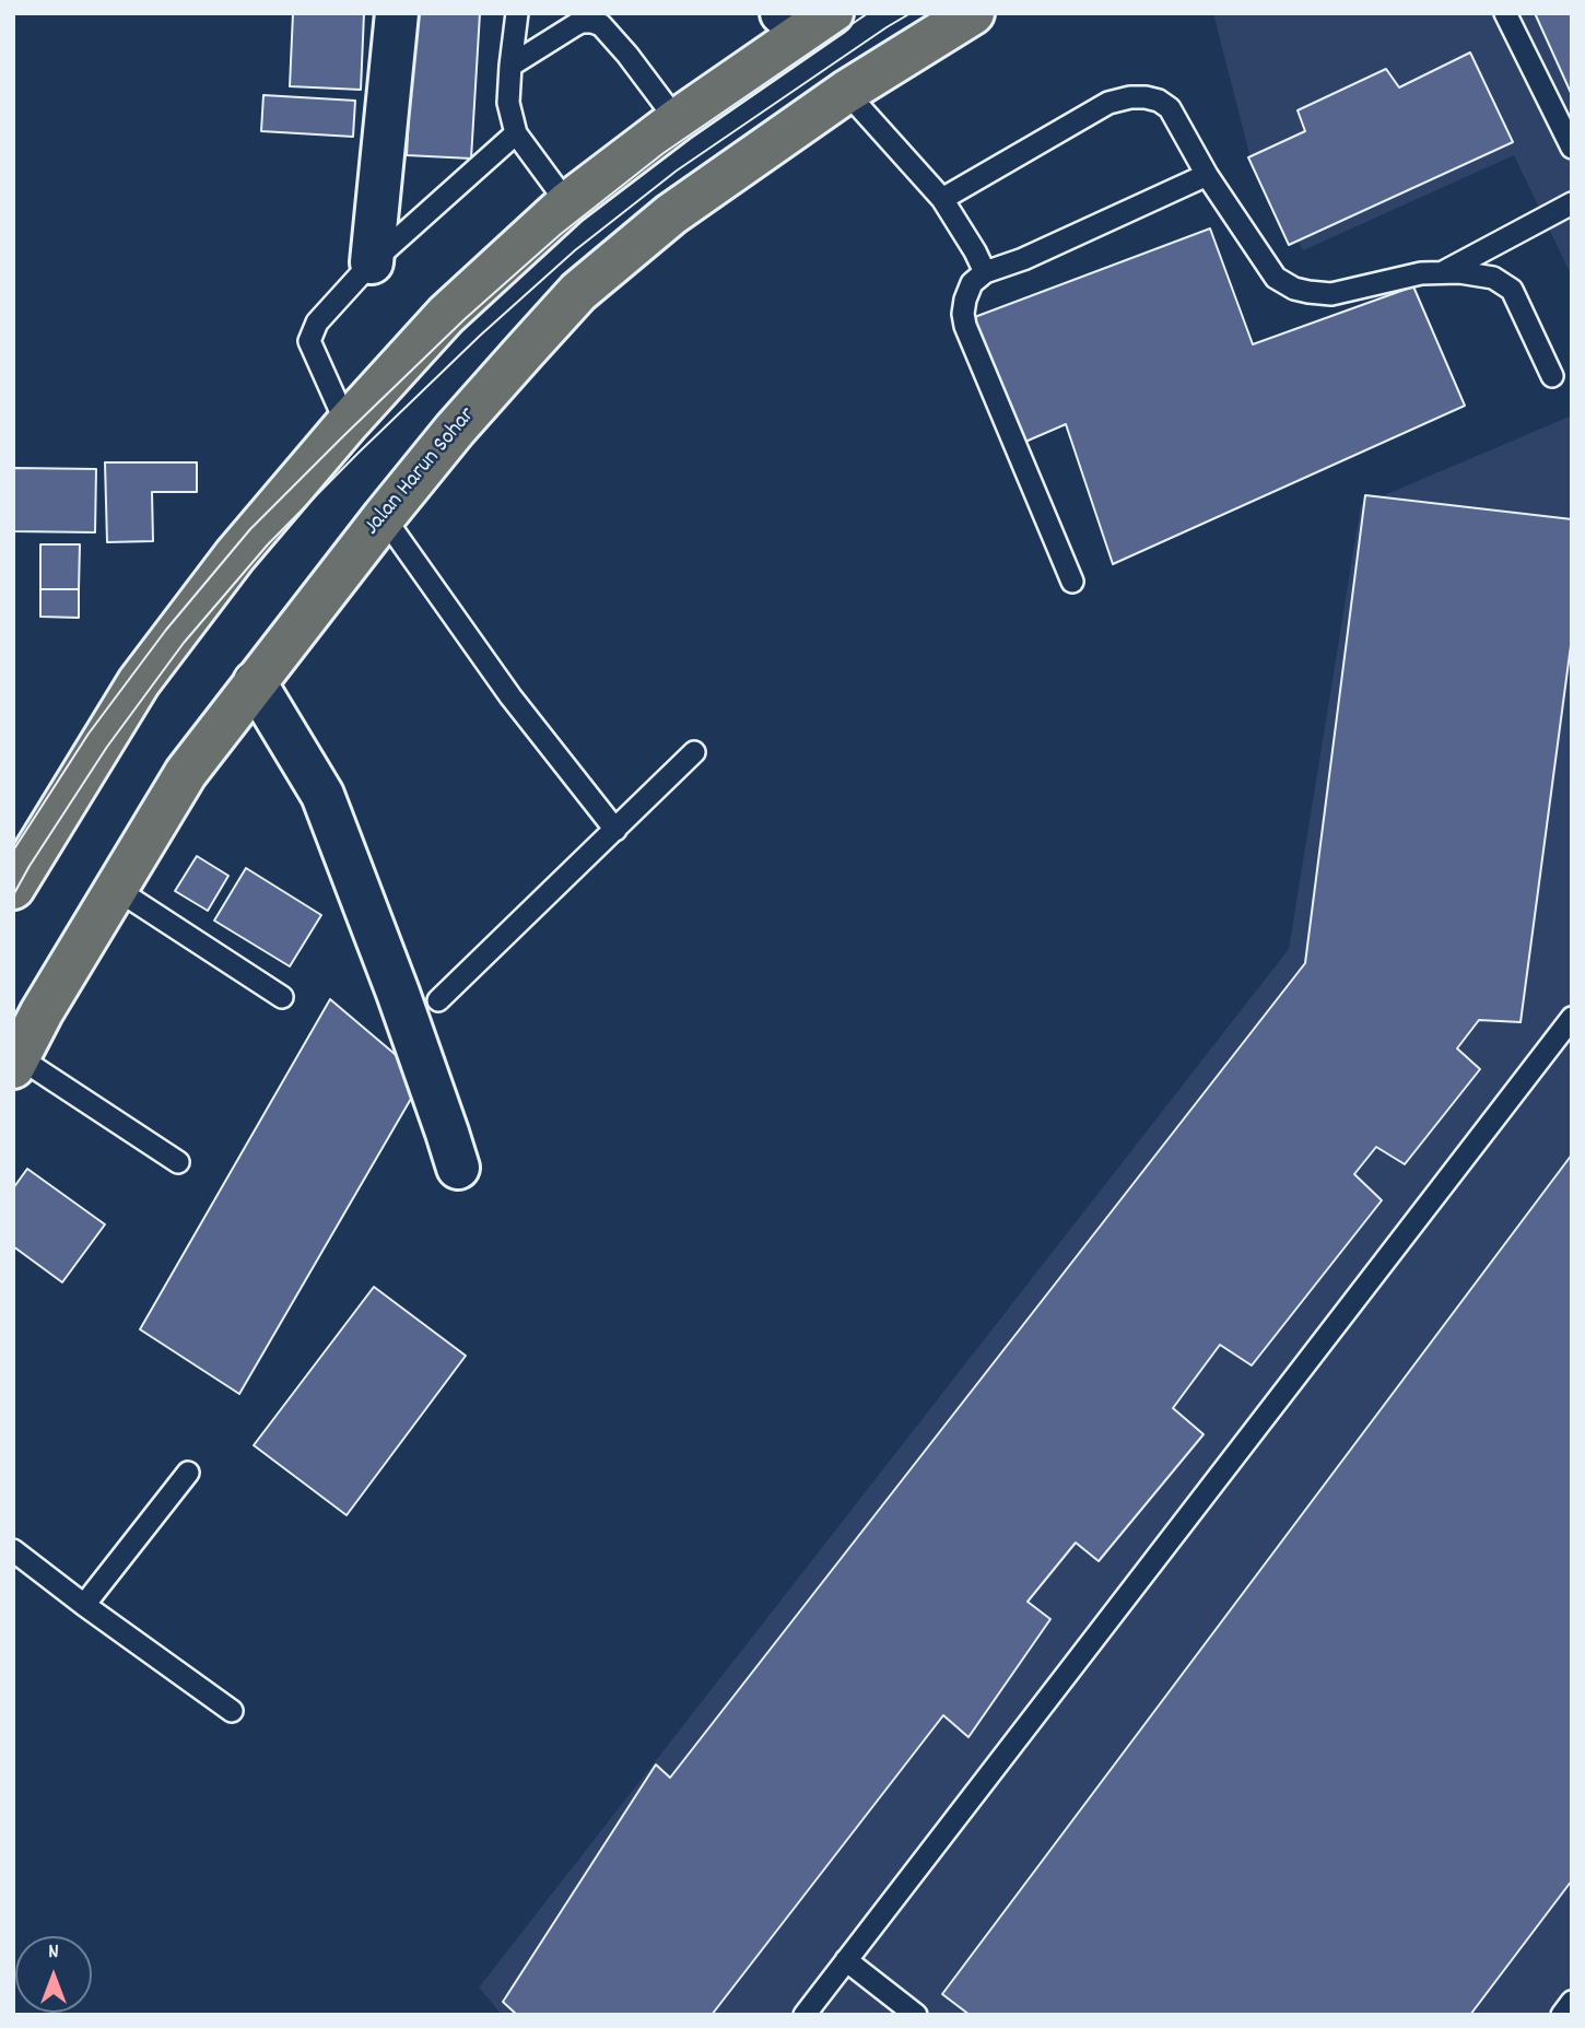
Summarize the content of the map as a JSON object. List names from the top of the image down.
{
  "streets": {
    "highway": ["Jalan Harun Sohar"]
  },
  "north": "top"
}
